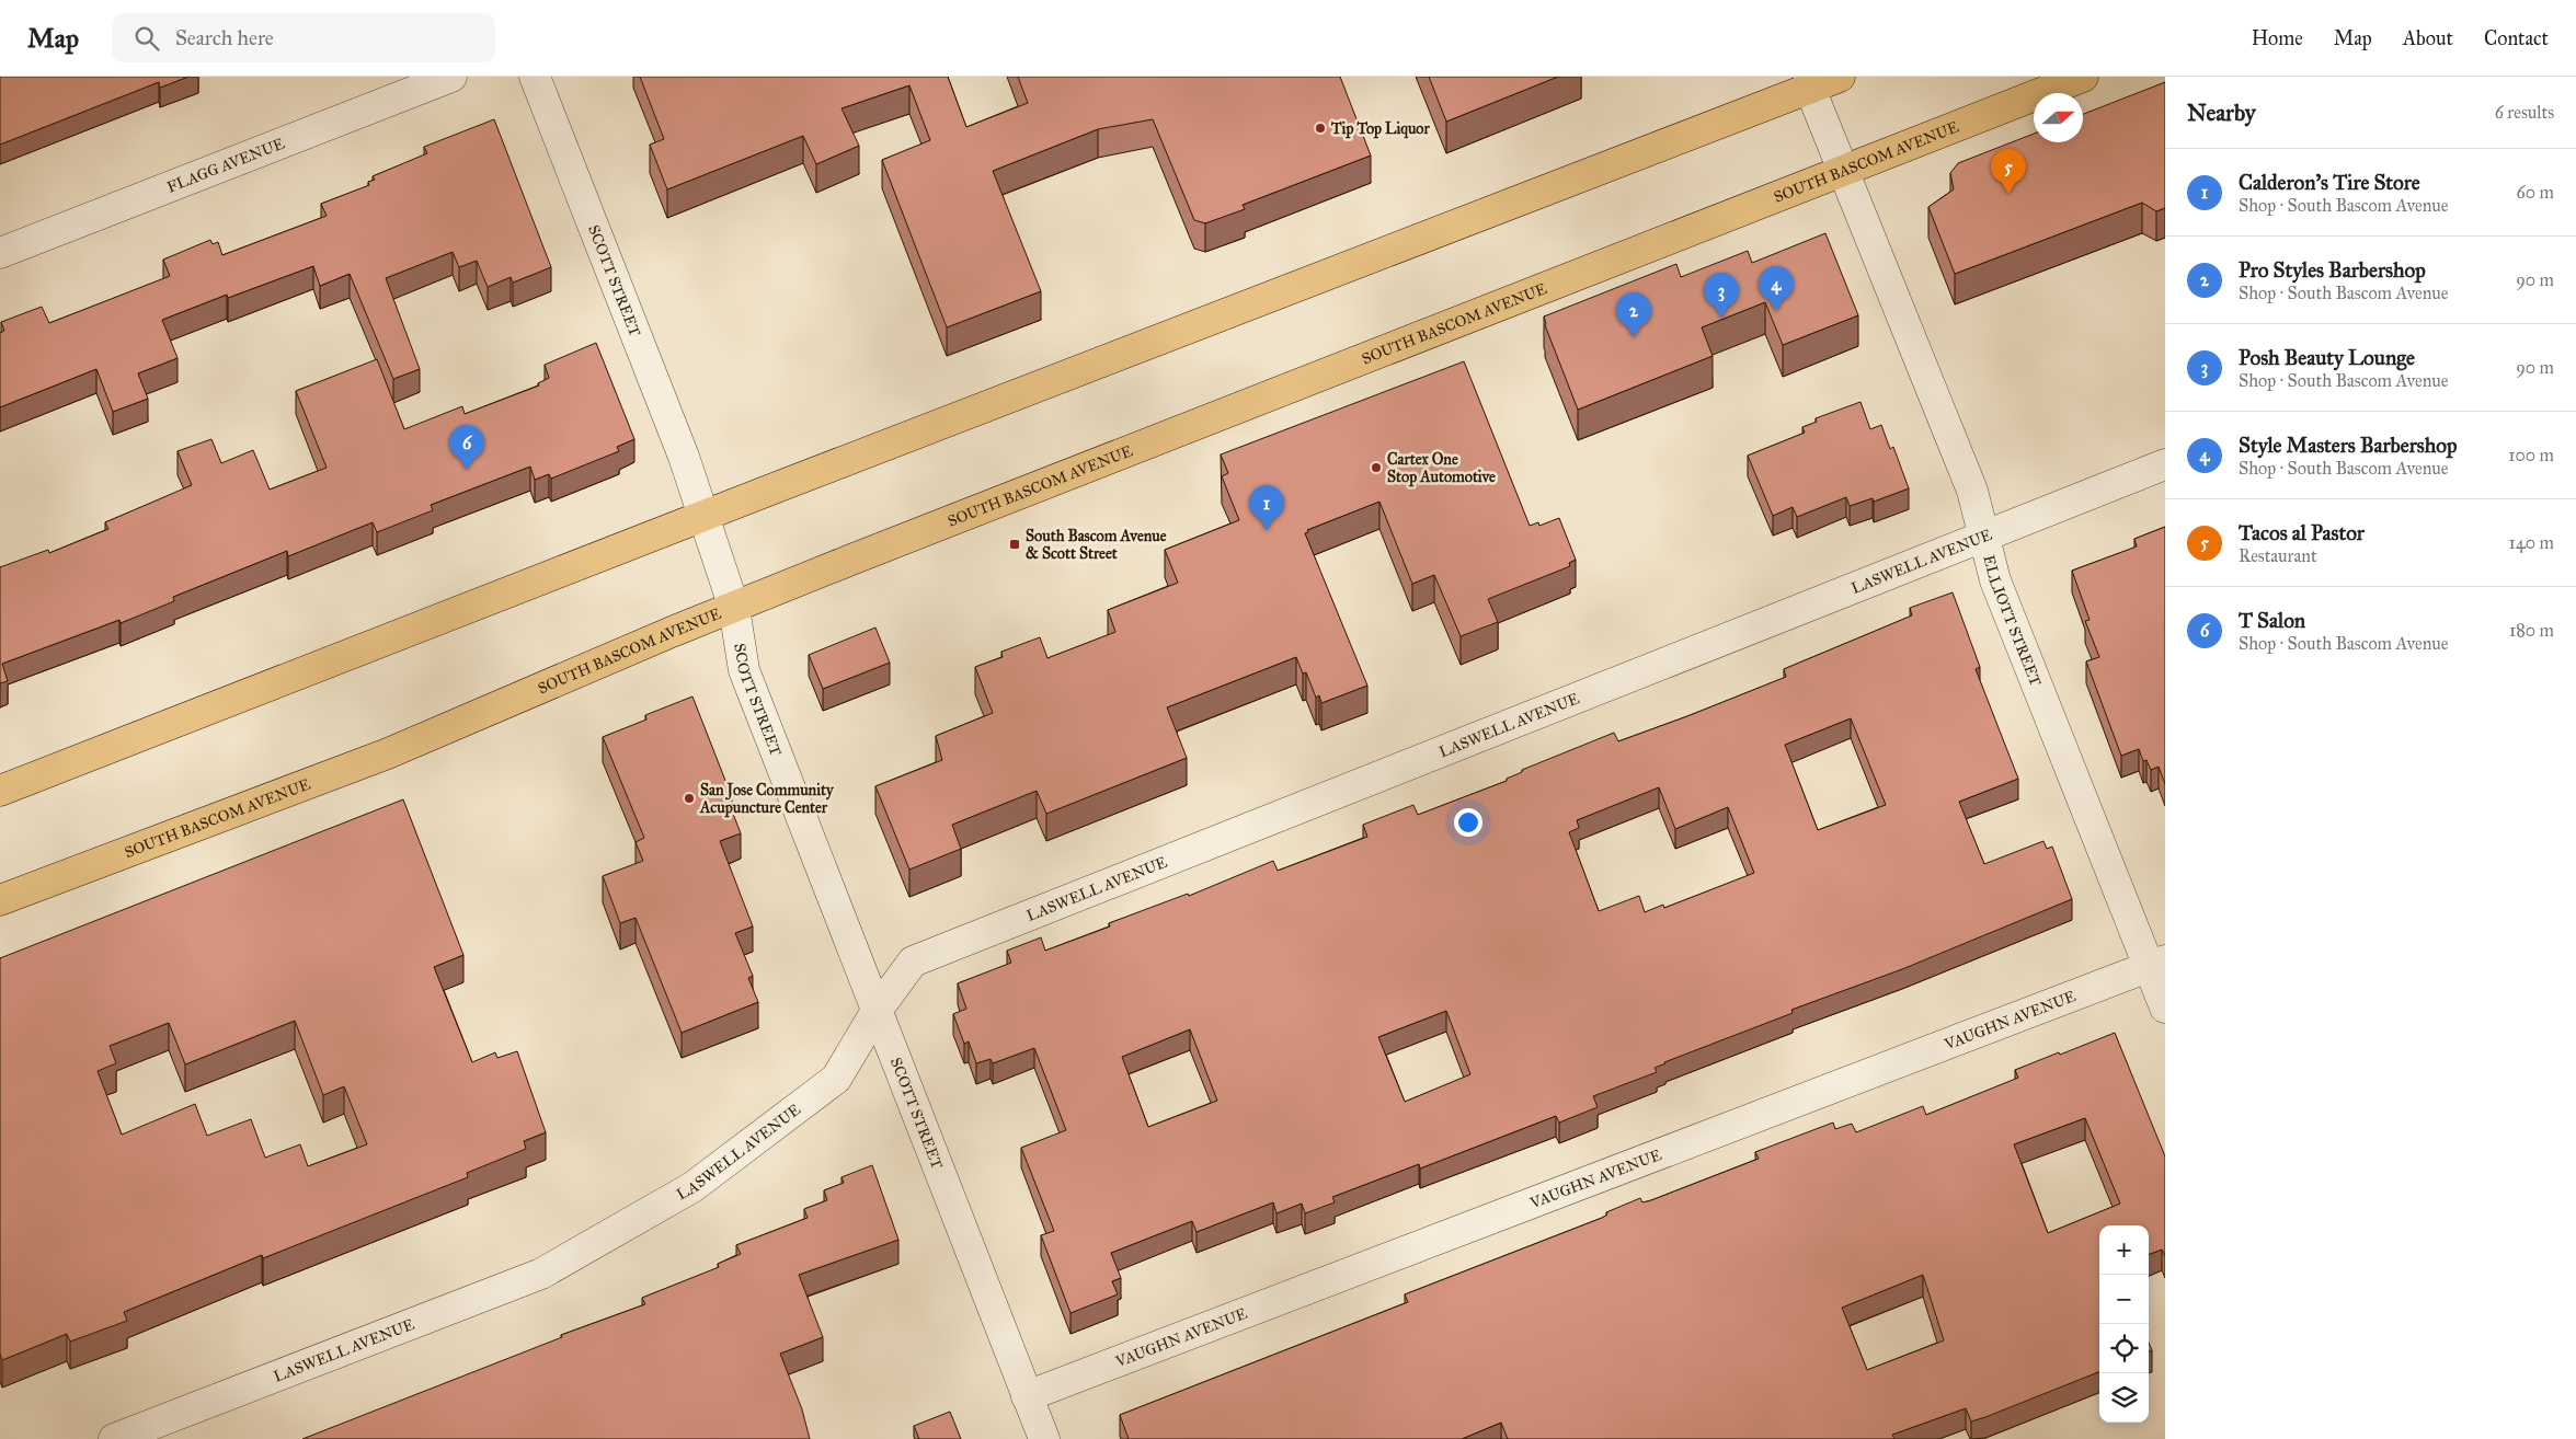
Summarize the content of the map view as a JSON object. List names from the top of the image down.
{
  "streets": {
    "main road": ["SOUTH BASCOM AVENUE"],
    "street": [
      "FLAGG AVENUE",
      "SCOTT STREET",
      "LASWELL AVENUE",
      "ELLIOTT STREET",
      "VAUGHN AVENUE"
    ]
  },
  "crossings": [
    ["SOUTH BASCOM AVENUE", "SCOTT STREET"],
    ["SOUTH BASCOM AVENUE", "ELLIOTT STREET"],
    ["SCOTT STREET", "LASWELL AVENUE"],
    ["SCOTT STREET", "VAUGHN AVENUE"],
    ["LASWELL AVENUE", "ELLIOTT STREET"],
    ["ELLIOTT STREET", "VAUGHN AVENUE"]
  ],
  "places": {
    "other": ["Tip Top Liquor", "Cartex One Stop Automotive", "San Jose Community Acupuncture Center"],
    "transit": ["South Bascom Avenue & Scott Street"]
  },
  "north": "right",
  "page": {
    "header": "Map",
    "search": "Search here",
    "nav": [
      "Home",
      "Map",
      "About",
      "Contact"
    ],
    "heading": ["Nearby", "6 results"],
    "list": [
      {
        "mark": "1",
        "name": "Calderon's Tire Store",
        "note": "Shop · South Bascom Avenue",
        "value": "60 m"
      },
      {
        "mark": "2",
        "name": "Pro Styles Barbershop",
        "note": "Shop · South Bascom Avenue",
        "value": "90 m"
      },
      {
        "mark": "3",
        "name": "Posh Beauty Lounge",
        "note": "Shop · South Bascom Avenue",
        "value": "90 m"
      },
      {
        "mark": "4",
        "name": "Style Masters Barbershop",
        "note": "Shop · South Bascom Avenue",
        "value": "100 m"
      },
      {
        "mark": "5",
        "name": "Tacos al Pastor",
        "note": "Restaurant",
        "value": "140 m"
      },
      {
        "mark": "6",
        "name": "T Salon",
        "note": "Shop · South Bascom Avenue",
        "value": "180 m"
      }
    ],
    "pins": [
      "5",
      "4",
      "3",
      "2",
      "6",
      "1"
    ],
    "map_buttons": ["+", "−"]
  }
}
